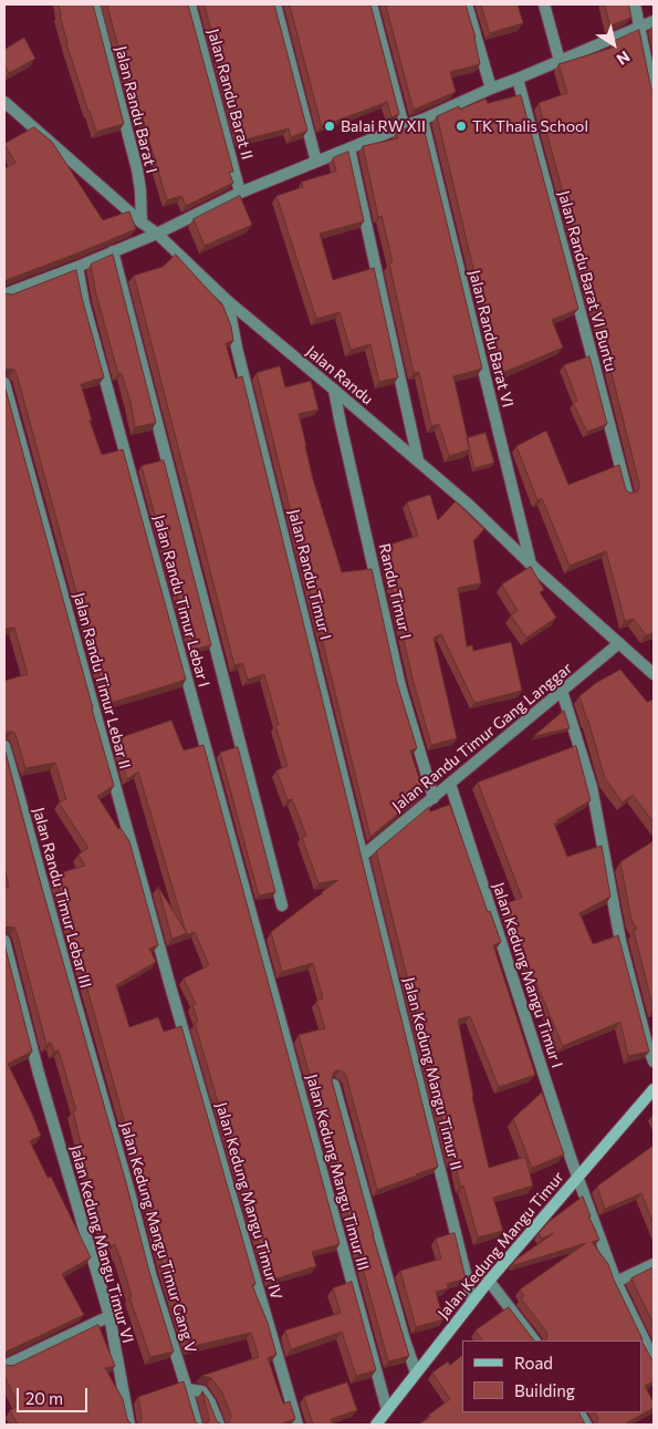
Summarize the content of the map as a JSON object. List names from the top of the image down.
{
  "streets": {
    "main road": ["Jalan Kedung Mangu Timur"],
    "street": [
      "Jalan Randu Barat II",
      "Jalan Randu Barat I",
      "Jalan Randu Barat VI Buntu",
      "Jalan Randu Barat VI",
      "Jalan Randu",
      "Jalan Randu Timur I",
      "Randu Timur I",
      "Jalan Randu Timur Lebar I",
      "Jalan Randu Timur Lebar II",
      "Jalan Randu Timur Gang Langgar",
      "Jalan Randu Timur Lebar III",
      "Jalan Kedung Mangu Timur I",
      "Jalan Kedung Mangu Timur II",
      "Jalan Kedung Mangu Timur III",
      "Jalan Kedung Mangu Timur IV",
      "Jalan Kedung Mangu Timur Gang V",
      "Jalan Kedung Mangu Timur VI"
    ]
  },
  "crossings": [
    ["Jalan Randu Barat I", "Jalan Randu"],
    ["Jalan Randu Barat VI", "Jalan Randu"],
    ["Jalan Randu", "Jalan Randu Timur I"],
    ["Jalan Randu", "Randu Timur I"],
    ["Jalan Randu", "Jalan Randu Timur Gang Langgar"],
    ["Jalan Randu Timur I", "Jalan Randu Timur Gang Langgar"],
    ["Jalan Randu Timur I", "Jalan Kedung Mangu Timur II"],
    ["Randu Timur I", "Jalan Randu Timur Gang Langgar"],
    ["Jalan Randu Timur Lebar I", "Jalan Kedung Mangu Timur III"],
    ["Jalan Randu Timur Lebar II", "Jalan Kedung Mangu Timur IV"],
    ["Jalan Randu Timur Gang Langgar", "Jalan Kedung Mangu Timur I"],
    ["Jalan Randu Timur Gang Langgar", "Jalan Kedung Mangu Timur II"],
    ["Jalan Randu Timur Lebar III", "Jalan Kedung Mangu Timur Gang V"],
    ["Jalan Kedung Mangu Timur I", "Jalan Kedung Mangu Timur"],
    ["Jalan Kedung Mangu Timur II", "Jalan Kedung Mangu Timur"],
    ["Jalan Kedung Mangu Timur III", "Jalan Kedung Mangu Timur"]
  ],
  "places": ["Balai RW XII", "TK Thalis School"],
  "legend": ["Road", "Building"],
  "scale_bar": "20 m",
  "north": "bottom right"
}
